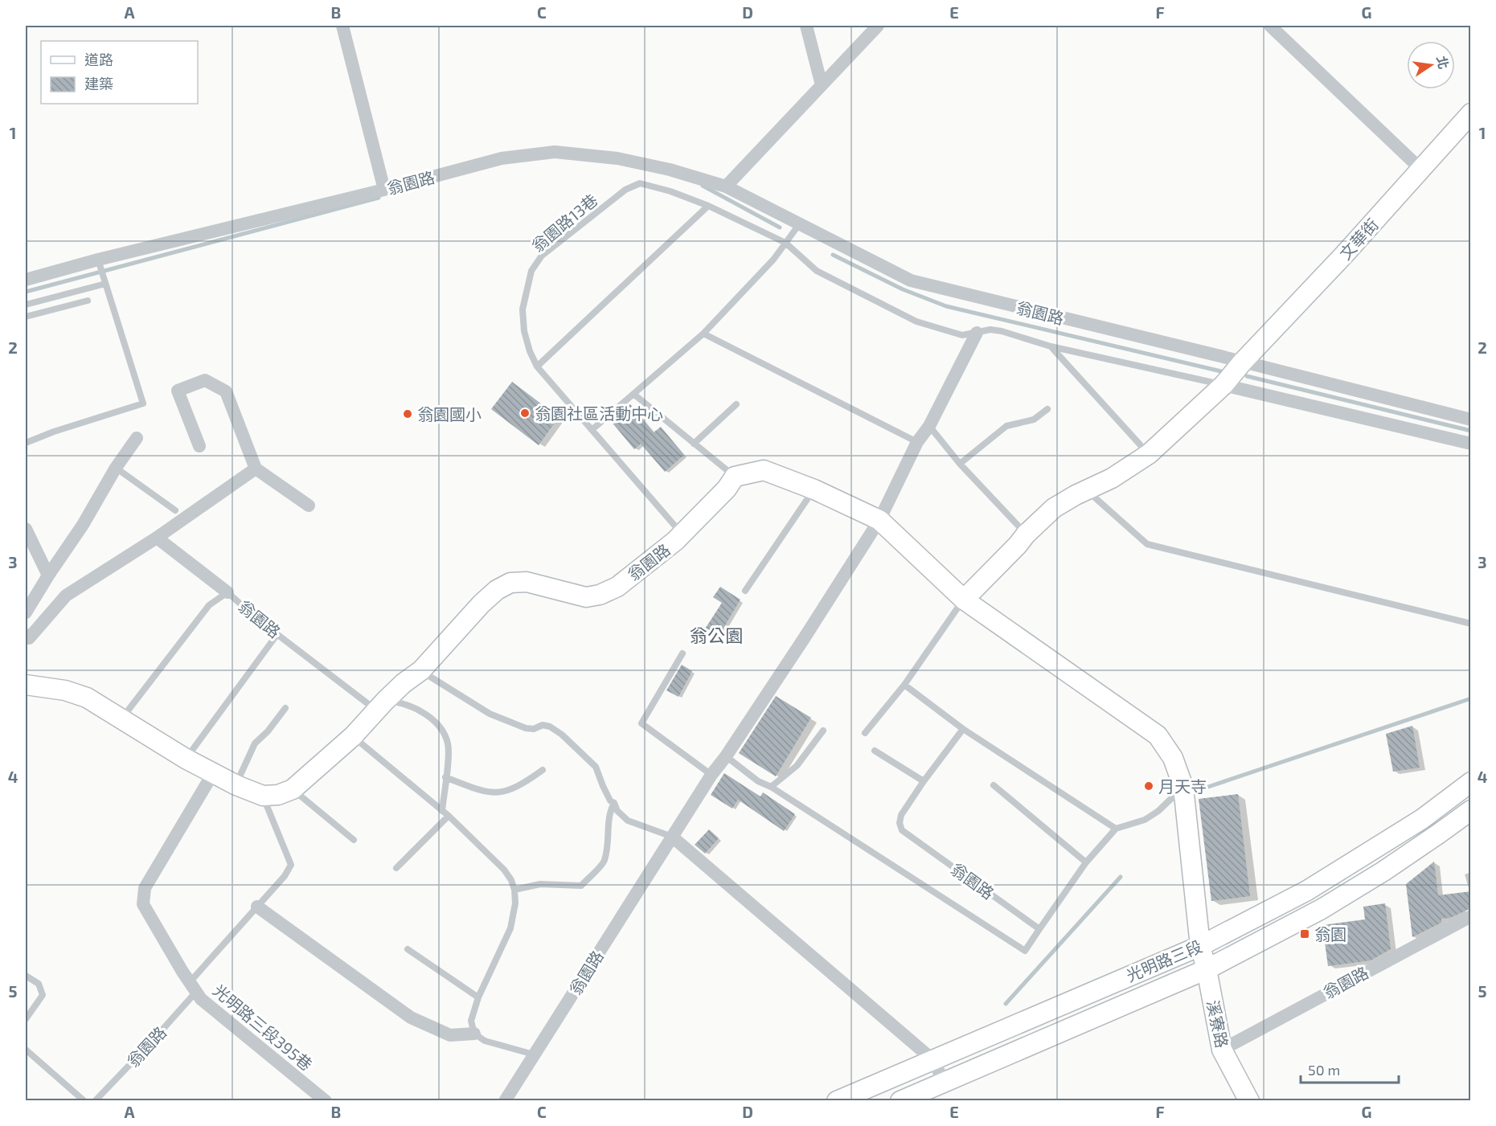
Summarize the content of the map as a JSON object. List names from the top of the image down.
{
  "streets": {
    "street": [
      "翁園路",
      "文華街",
      "光明路三段",
      "溪寮路",
      "光明路三段395巷"
    ],
    "lane": ["翁園路13巷"]
  },
  "crossings": [
    ["翁園路", "翁園路13巷"],
    ["翁園路", "文華街"],
    ["翁園路", "溪寮路"],
    ["翁園路", "光明路三段395巷"],
    ["光明路三段", "溪寮路"]
  ],
  "districts": ["翁公園"],
  "places": {
    "other": ["翁園社區活動中心", "翁園國小", "月天寺"],
    "transit": ["翁園"]
  },
  "legend": ["道路", "建築"],
  "scale_bar": "50 m",
  "north": "right",
  "grid": {
    "columns": [
      "A",
      "B",
      "C",
      "D",
      "E",
      "F",
      "G"
    ],
    "rows": [
      "1",
      "2",
      "3",
      "4",
      "5"
    ]
  }
}
